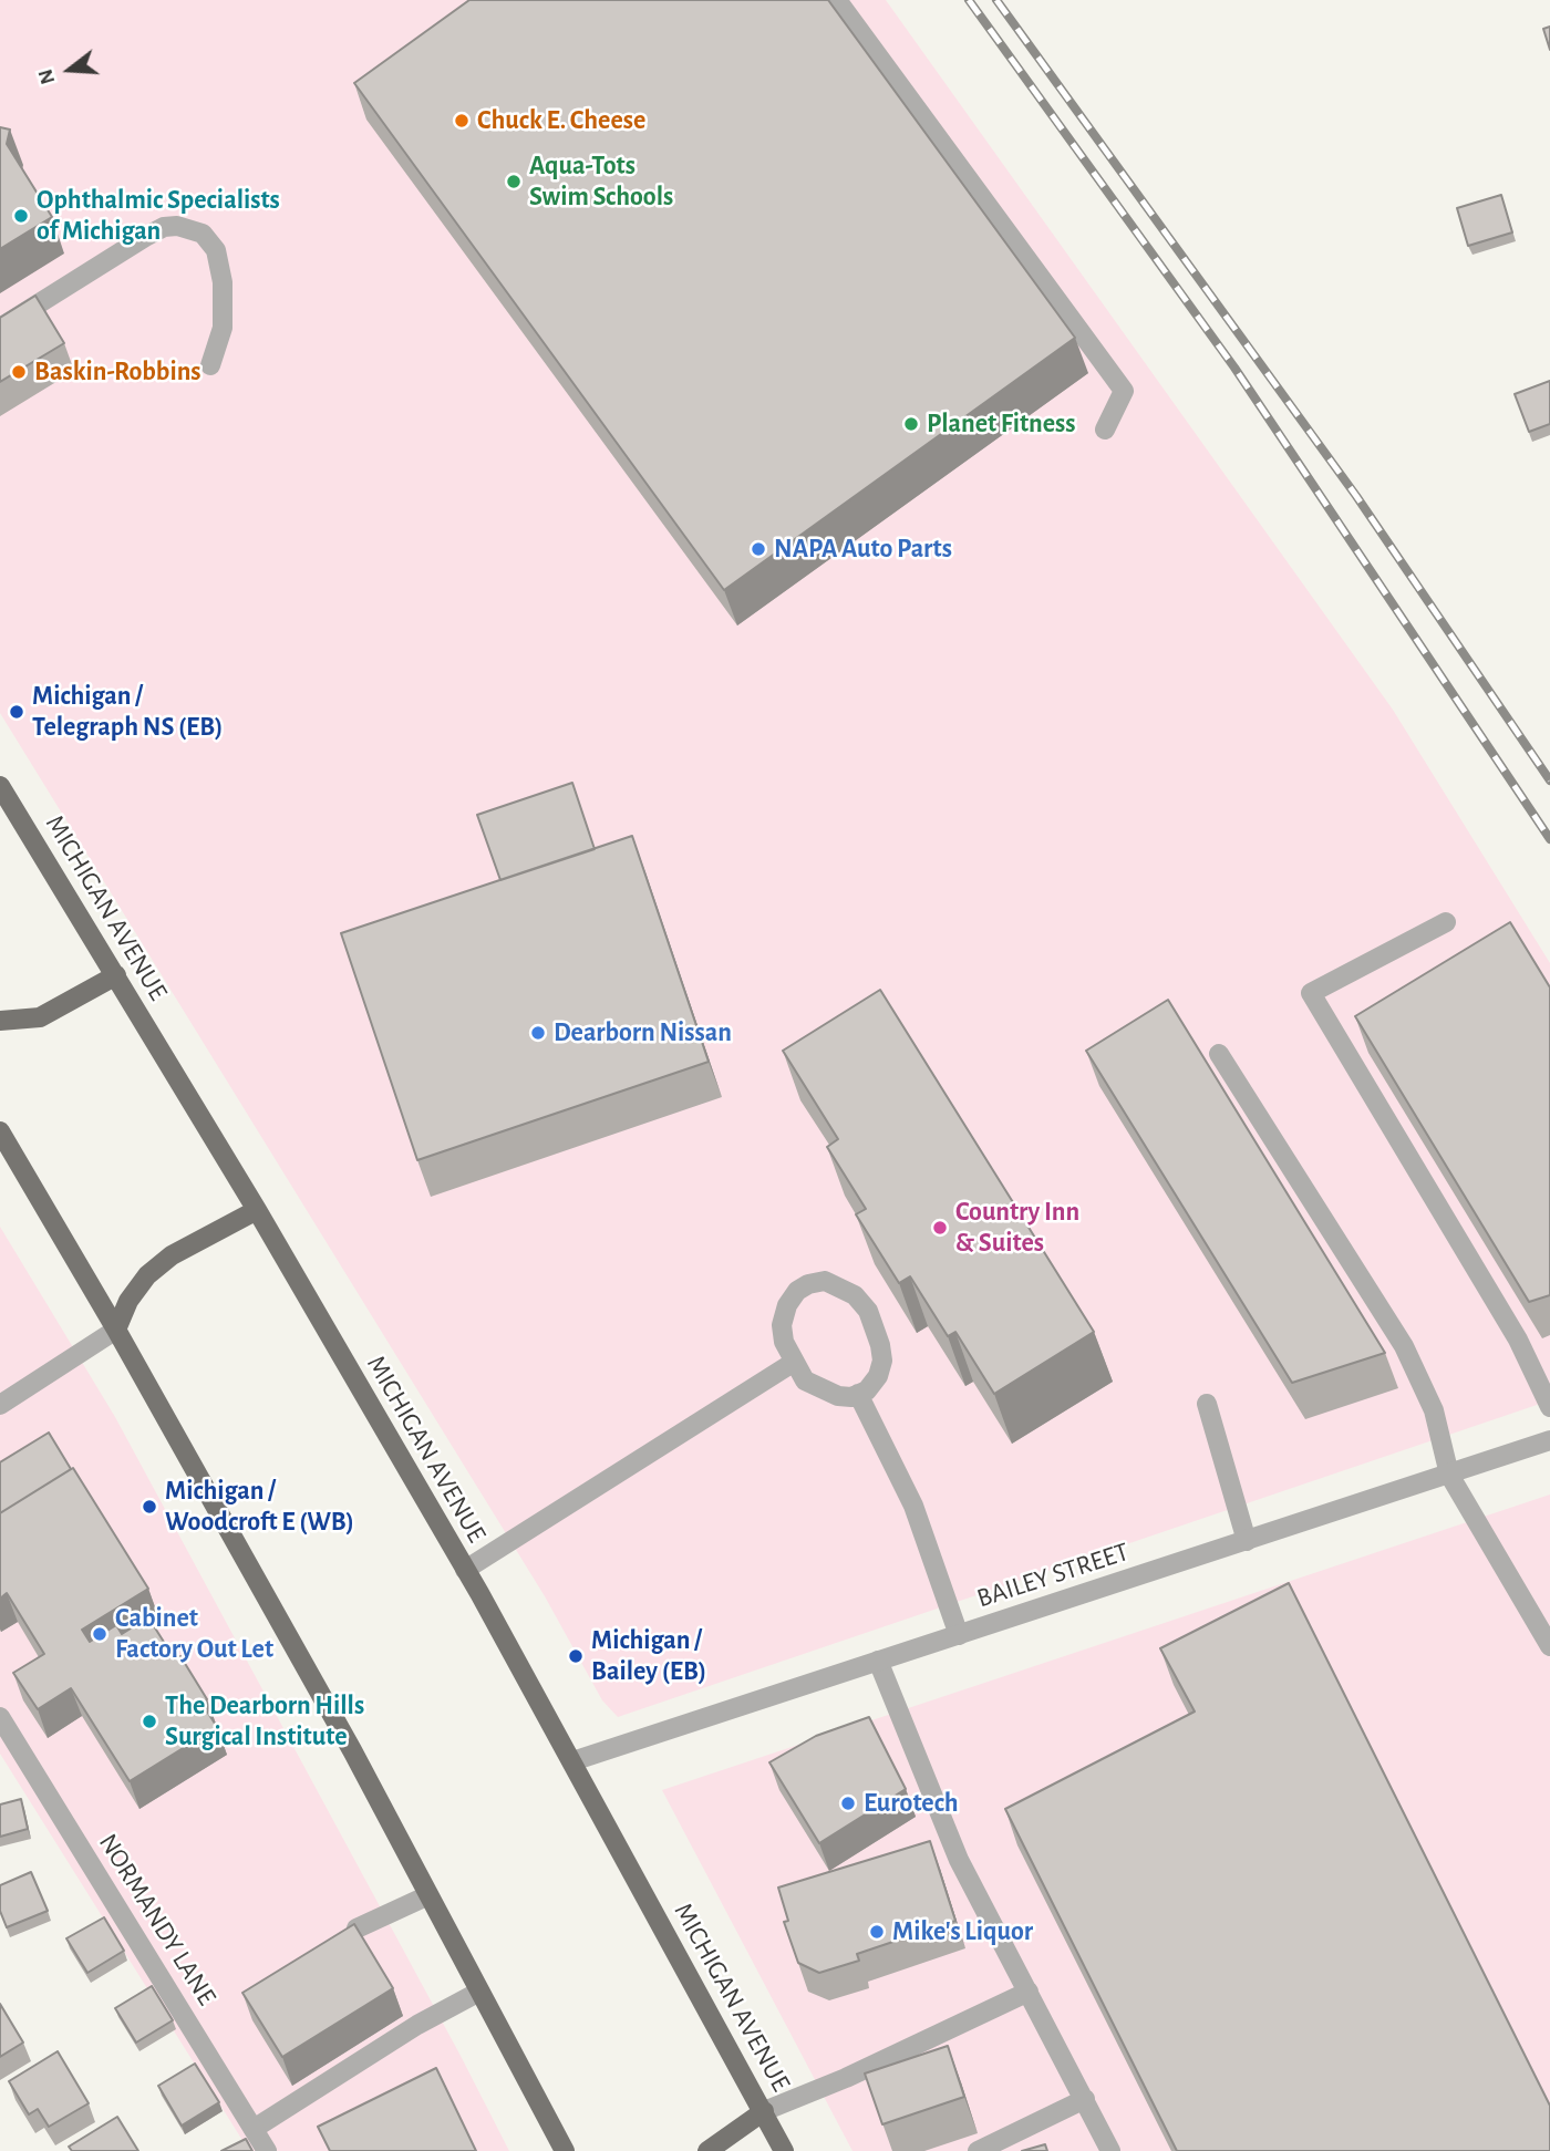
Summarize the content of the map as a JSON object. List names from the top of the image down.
{
  "streets": {
    "main road": ["MICHIGAN AVENUE"],
    "street": ["BAILEY STREET", "NORMANDY LANE"]
  },
  "crossings": [
    ["MICHIGAN AVENUE", "BAILEY STREET"]
  ],
  "places": [
    "Chuck E. Cheese",
    "Aqua-Tots Swim Schools",
    "Ophthalmic Specialists of Michigan",
    "Baskin-Robbins",
    "Planet Fitness",
    "NAPA Auto Parts",
    "Michigan / Telegraph NS (EB)",
    "Dearborn Nissan",
    "Country Inn & Suites",
    "Michigan / Woodcroft E (WB)",
    "Cabinet Factory Out Let",
    "Michigan / Bailey (EB)",
    "The Dearborn Hills Surgical Institute",
    "Eurotech",
    "Mike's Liquor"
  ],
  "north": "left"
}
